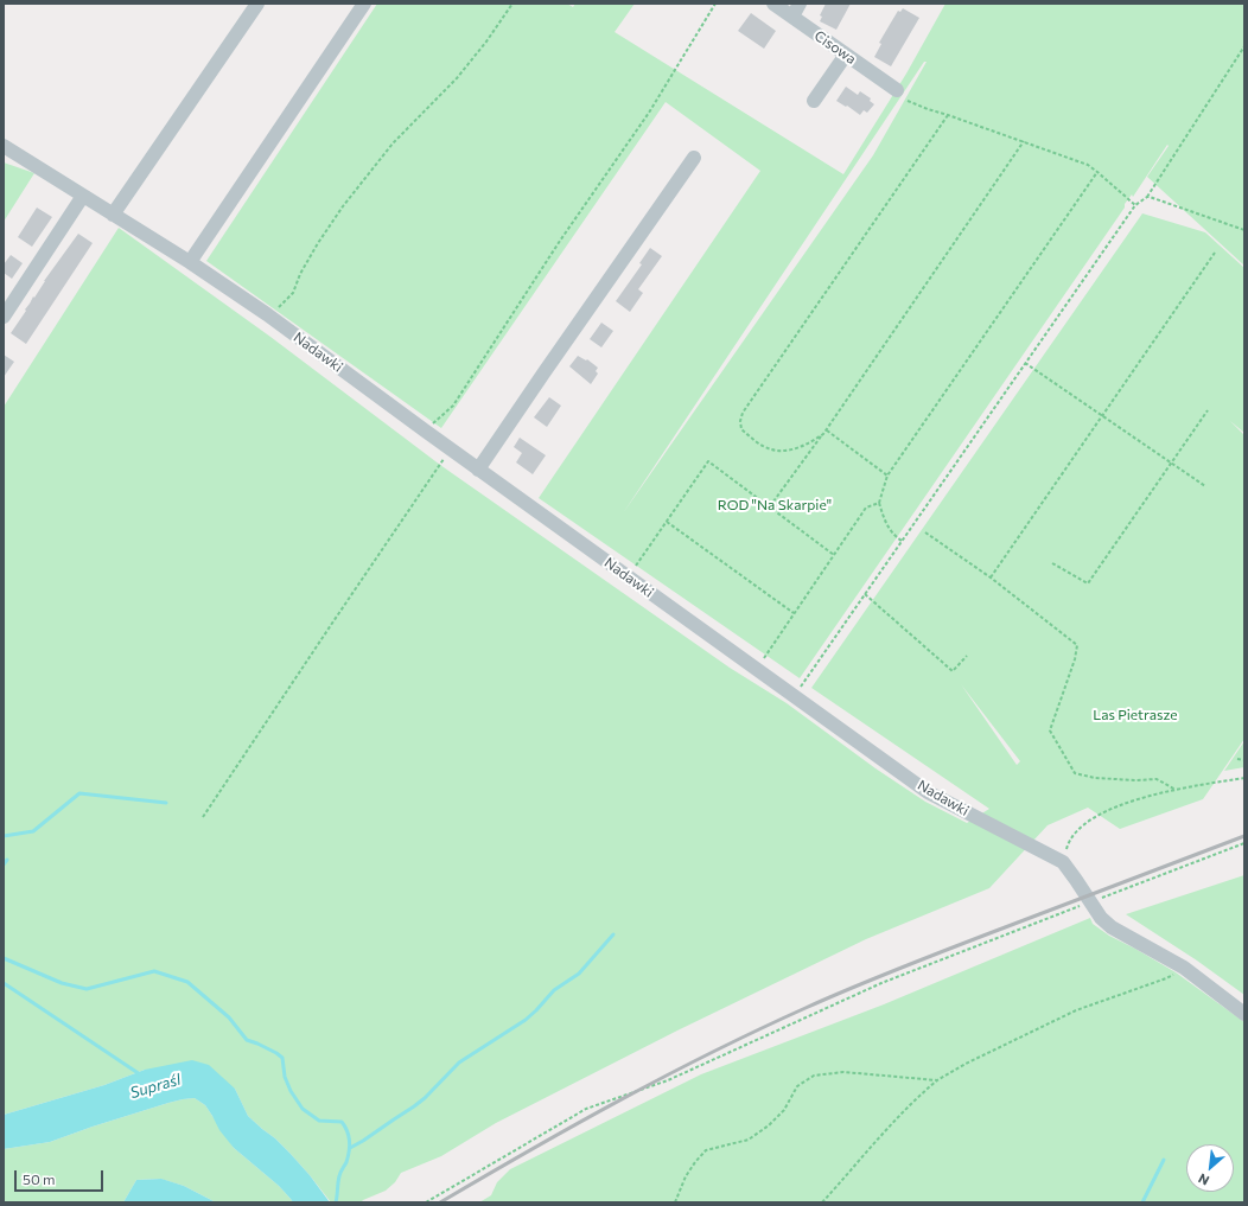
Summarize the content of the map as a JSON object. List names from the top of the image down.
{
  "streets": {
    "street": ["Cisowa", "Nadawki"]
  },
  "water": ["Supraśl"],
  "parks": ["ROD \"Na Skarpie\"", "Las Pietrasze"],
  "scale_bar": "50 m",
  "north": "bottom left"
}
